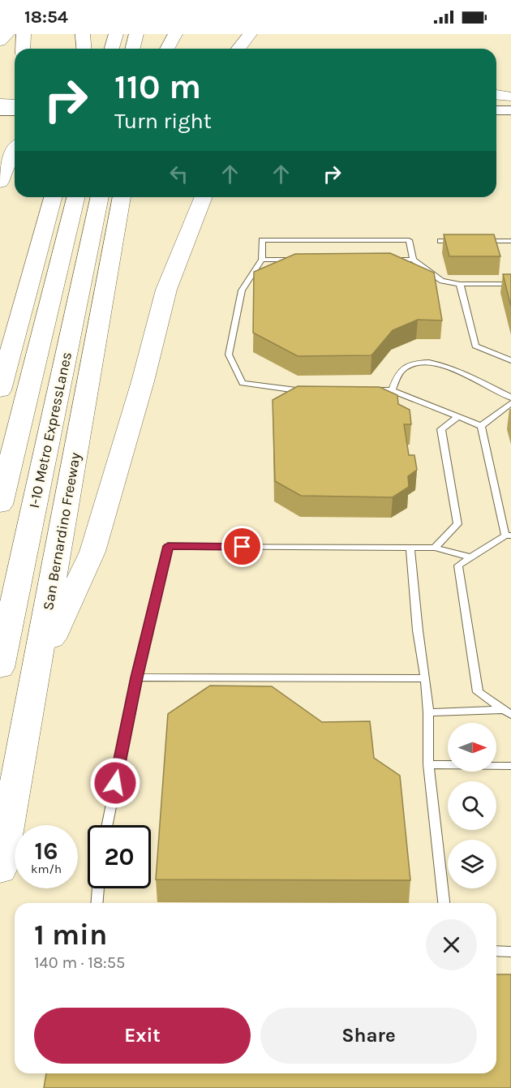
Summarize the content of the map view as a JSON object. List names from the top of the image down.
{
  "streets": {
    "highway": ["I-10 Metro ExpressLanes", "San Bernardino Freeway"]
  },
  "north": "right",
  "page": {
    "status": "18:54",
    "turn": ["110 m", "Turn right"],
    "speed": "16 km/h",
    "limit": "20",
    "heading": ["1 min", "140 m · 18:55"],
    "buttons": ["Exit", "Share"]
  }
}
